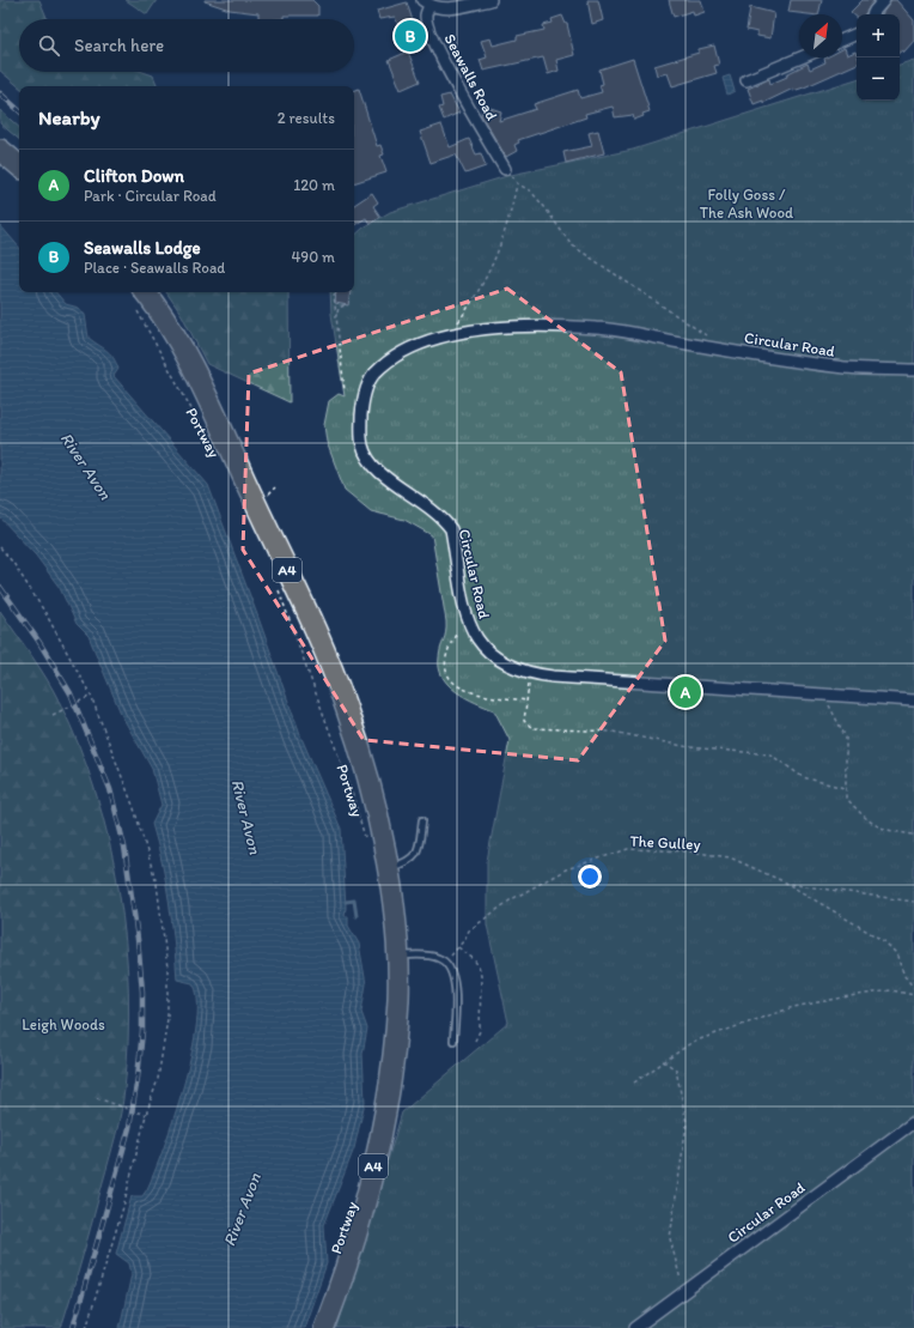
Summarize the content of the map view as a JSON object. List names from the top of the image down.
{
  "streets": {
    "highway": ["Portway", "A4"],
    "street": ["Seawalls Road", "Circular Road"],
    "path": ["The Gulley"]
  },
  "water": ["River Avon"],
  "parks": ["Folly Goss / The Ash Wood", "Leigh Woods"],
  "north": "top right",
  "page": {
    "map_buttons": ["+", "−"],
    "pins": ["B", "A"],
    "search": "Search here",
    "heading": ["Nearby", "2 results"],
    "list": [
      {
        "mark": "A",
        "name": "Clifton Down",
        "note": "Park · Circular Road",
        "value": "120 m"
      },
      {
        "mark": "B",
        "name": "Seawalls Lodge",
        "note": "Place · Seawalls Road",
        "value": "490 m"
      }
    ]
  }
}
